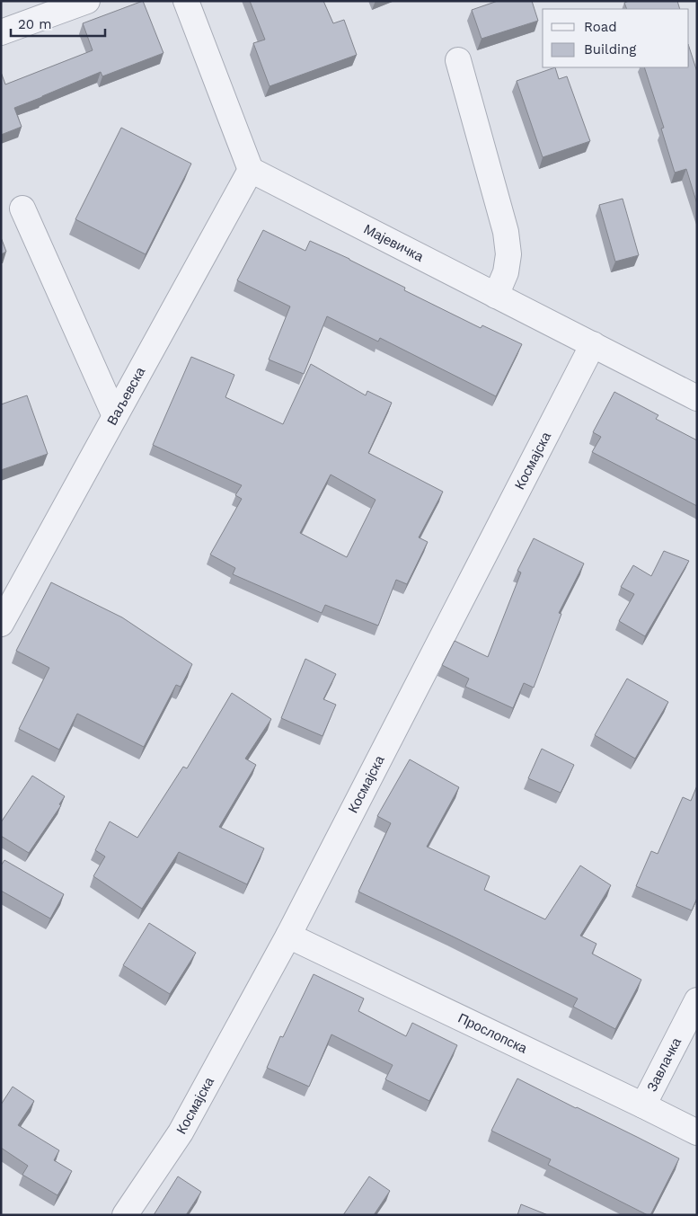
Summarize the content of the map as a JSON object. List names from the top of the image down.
{
  "streets": {
    "street": [
      "Мајевичка",
      "Ваљевска",
      "Космајска",
      "Прослопска",
      "Завлачка"
    ]
  },
  "crossings": [
    ["Мајевичка", "Ваљевска"],
    ["Мајевичка", "Космајска"],
    ["Космајска", "Прослопска"],
    ["Прослопска", "Завлачка"]
  ],
  "legend": ["Road", "Building"],
  "scale_bar": "20 m"
}
